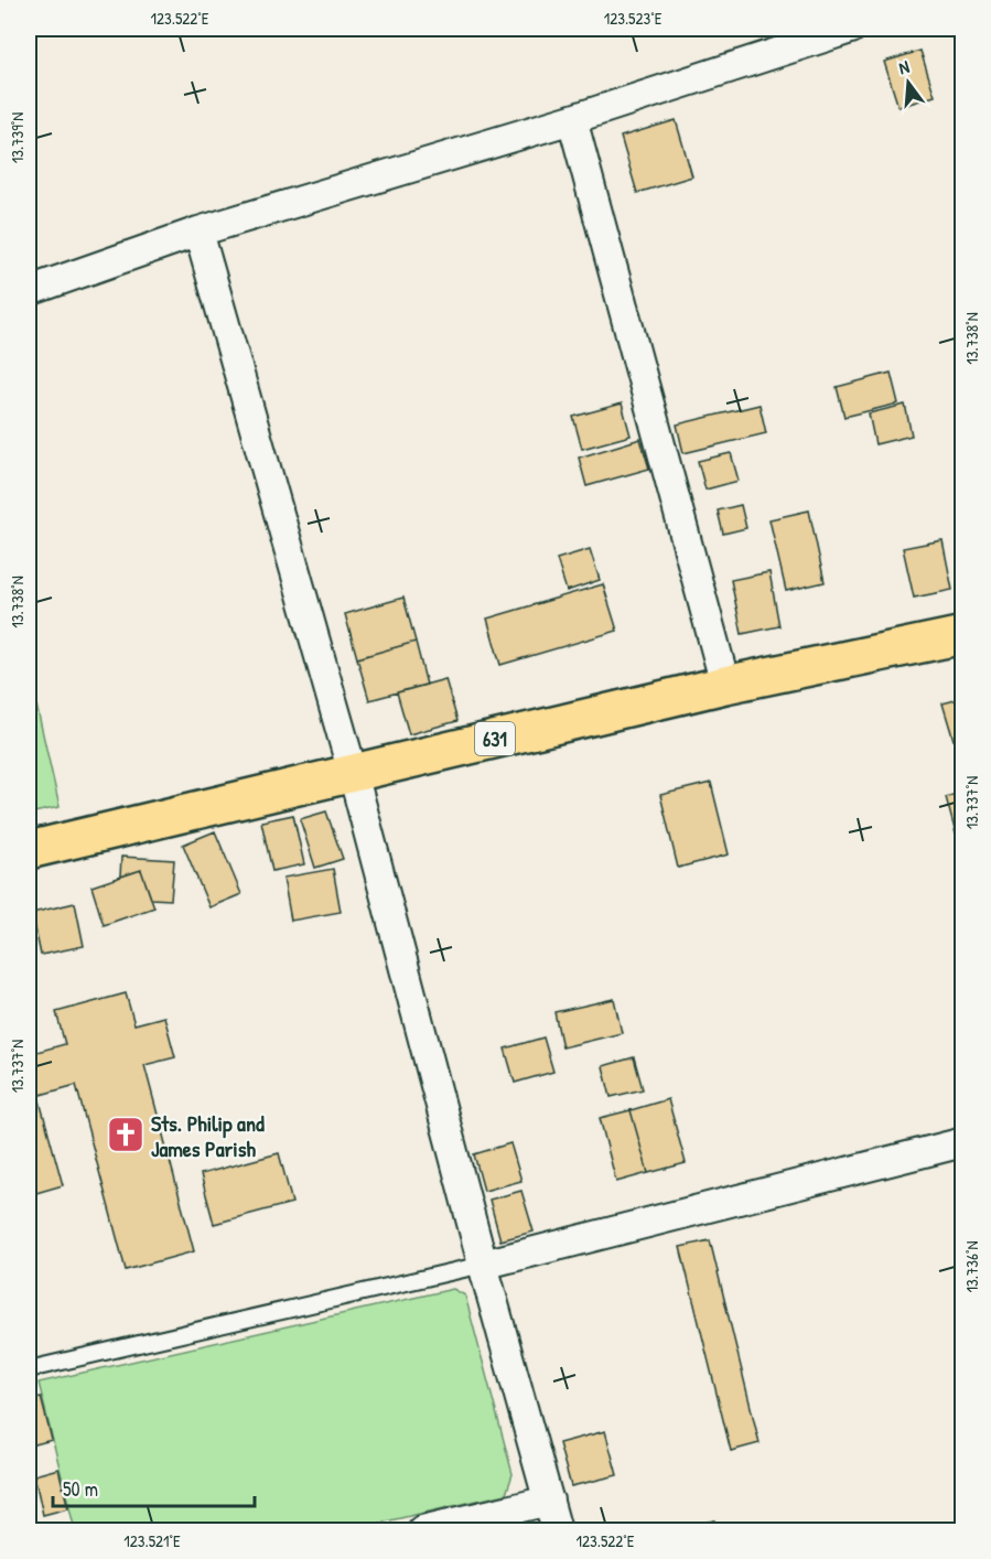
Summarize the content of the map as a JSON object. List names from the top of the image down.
{
  "streets": {
    "main road": ["631"]
  },
  "places": {
    "church": ["Sts. Philip and James Parish"]
  },
  "scale_bar": "50 m",
  "north": "top",
  "coordinates": [
    "123.522°E",
    "123.523°E",
    "13.739°N",
    "13.738°N",
    "13.737°N",
    "13.736°N",
    "123.521°E"
  ]
}
